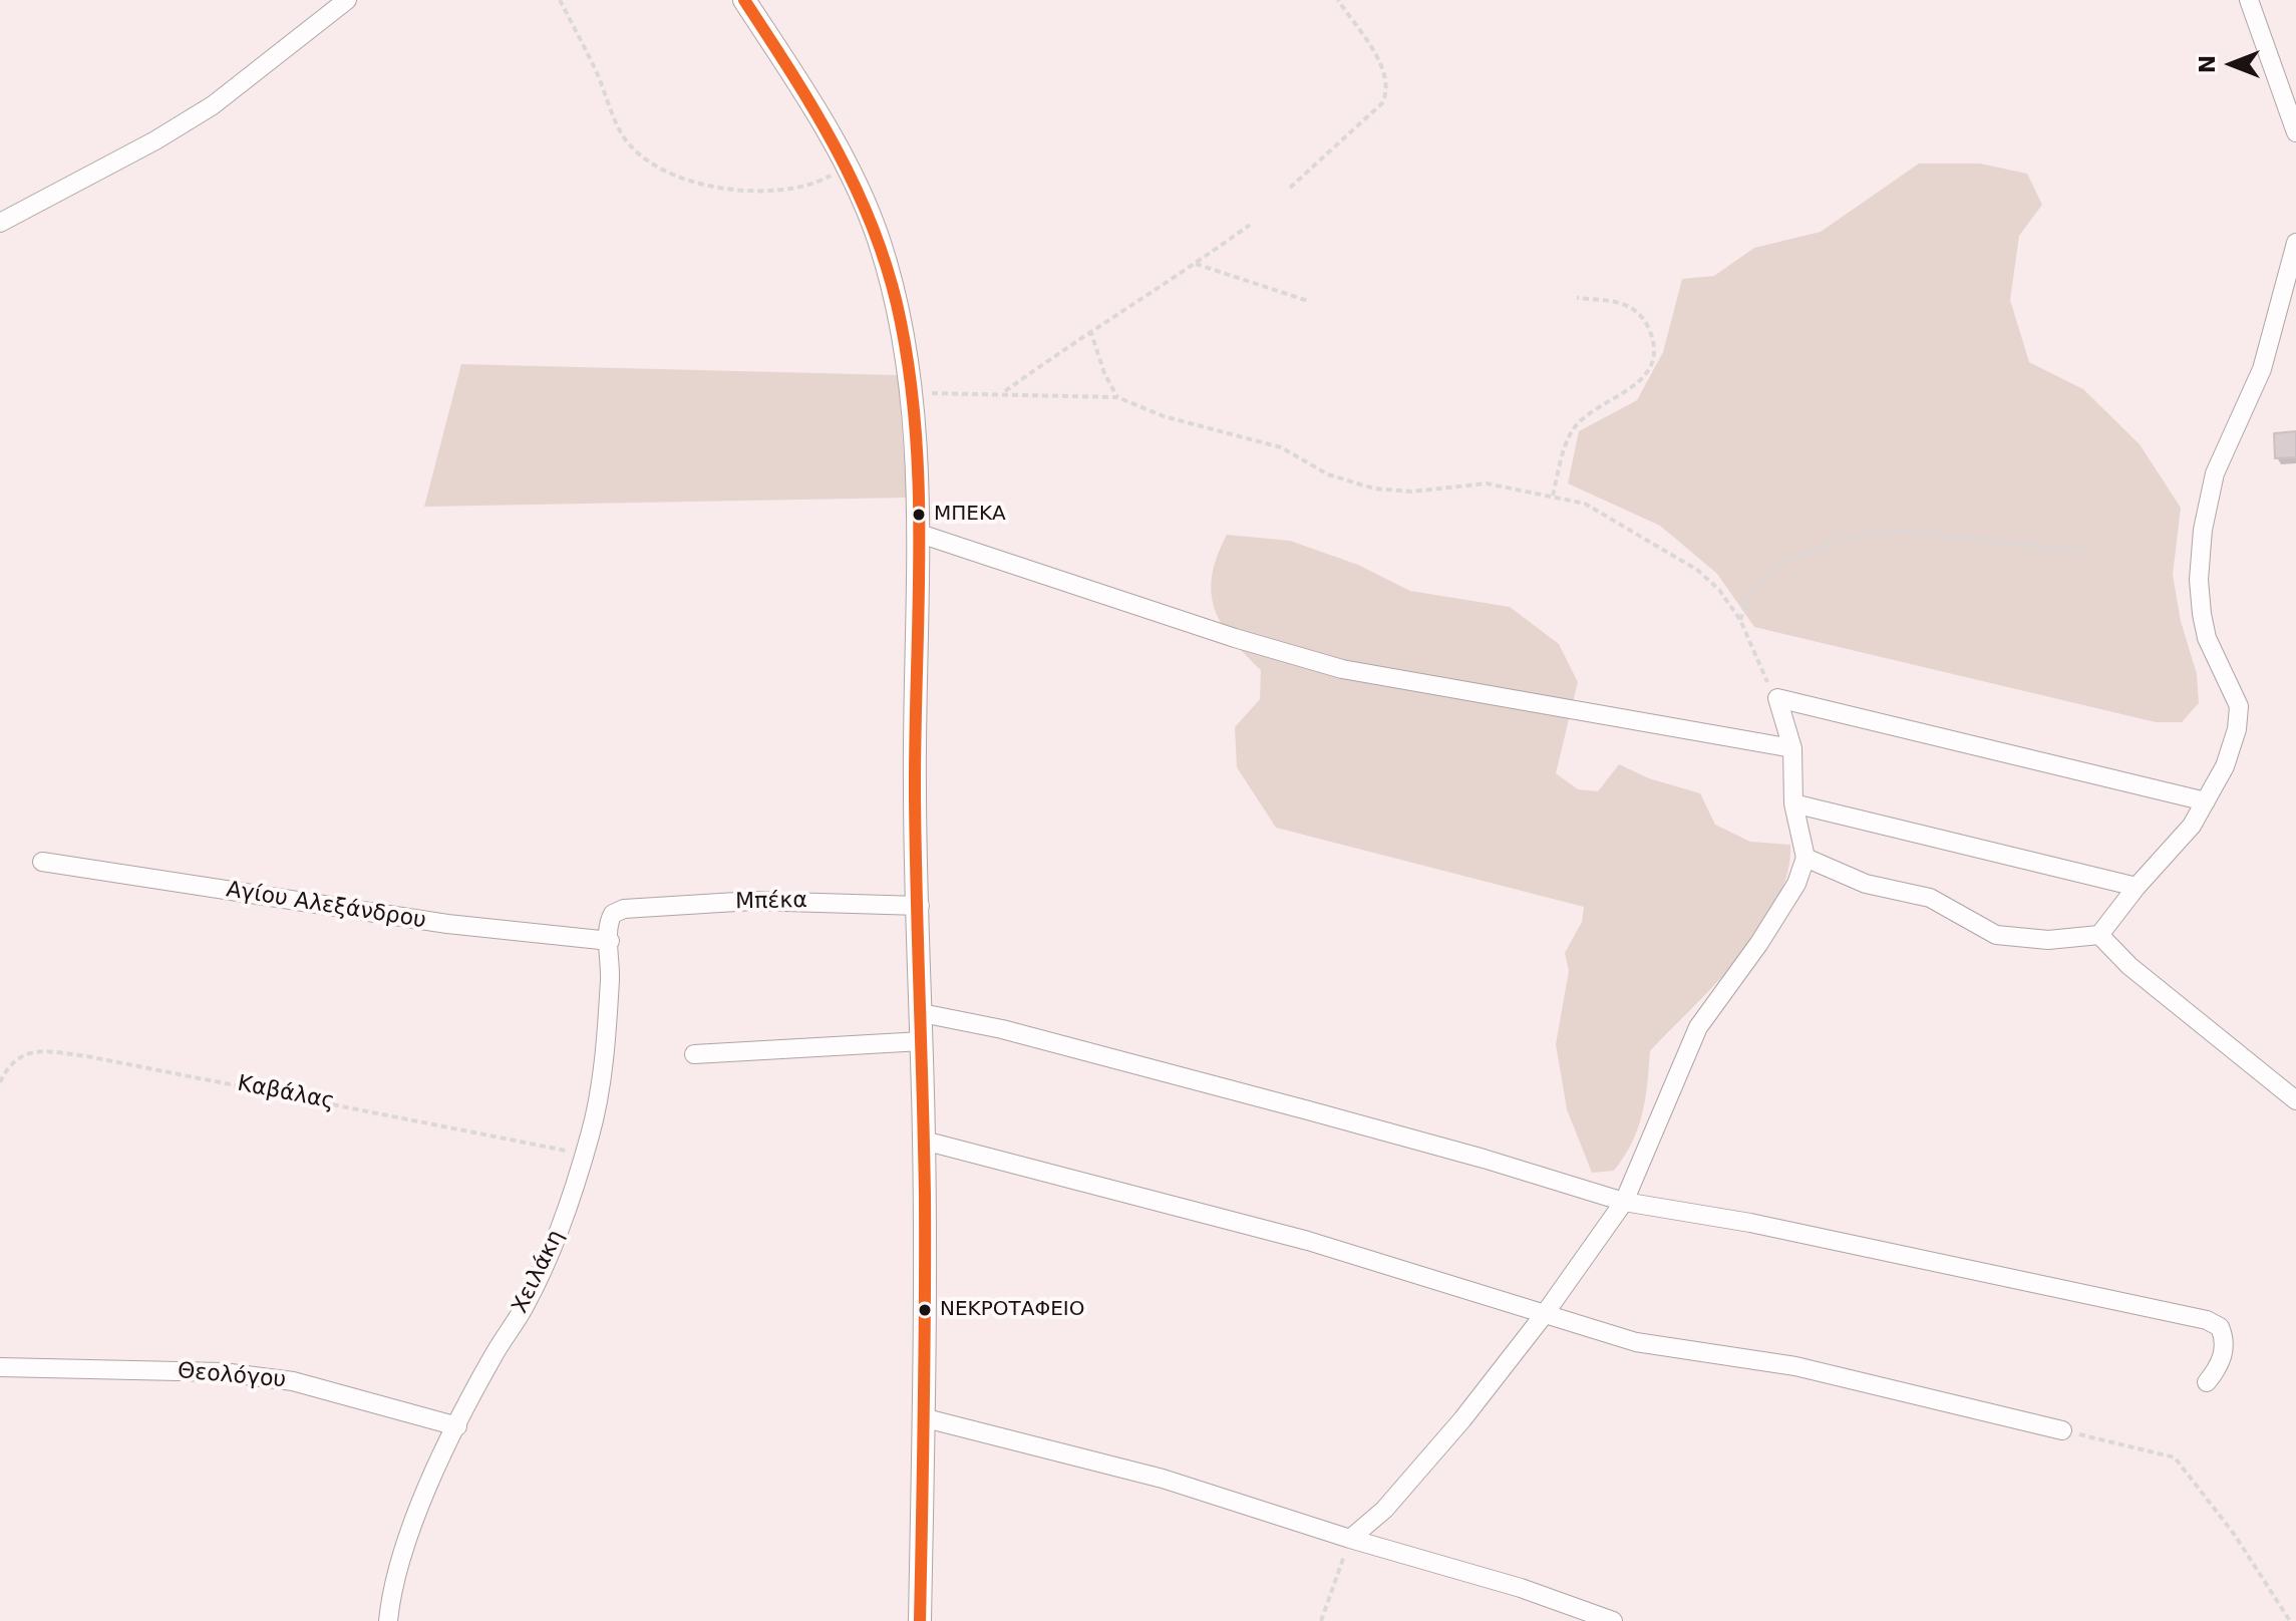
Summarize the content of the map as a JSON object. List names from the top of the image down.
{
  "streets": {
    "street": [
      "Μπέκα",
      "Αγίου Αλεξάνδρου",
      "Χειλάκη",
      "Θεολόγου"
    ],
    "path": ["Καβάλας"]
  },
  "crossings": [
    ["Μπέκα", "Χειλάκη"],
    ["Αγίου Αλεξάνδρου", "Χειλάκη"],
    ["Καβάλας", "Χειλάκη"],
    ["Χειλάκη", "Θεολόγου"]
  ],
  "places": ["ΜΠΕΚΑ", "ΝΕΚΡΟΤΑΦΕΙΟ"],
  "north": "left"
}
